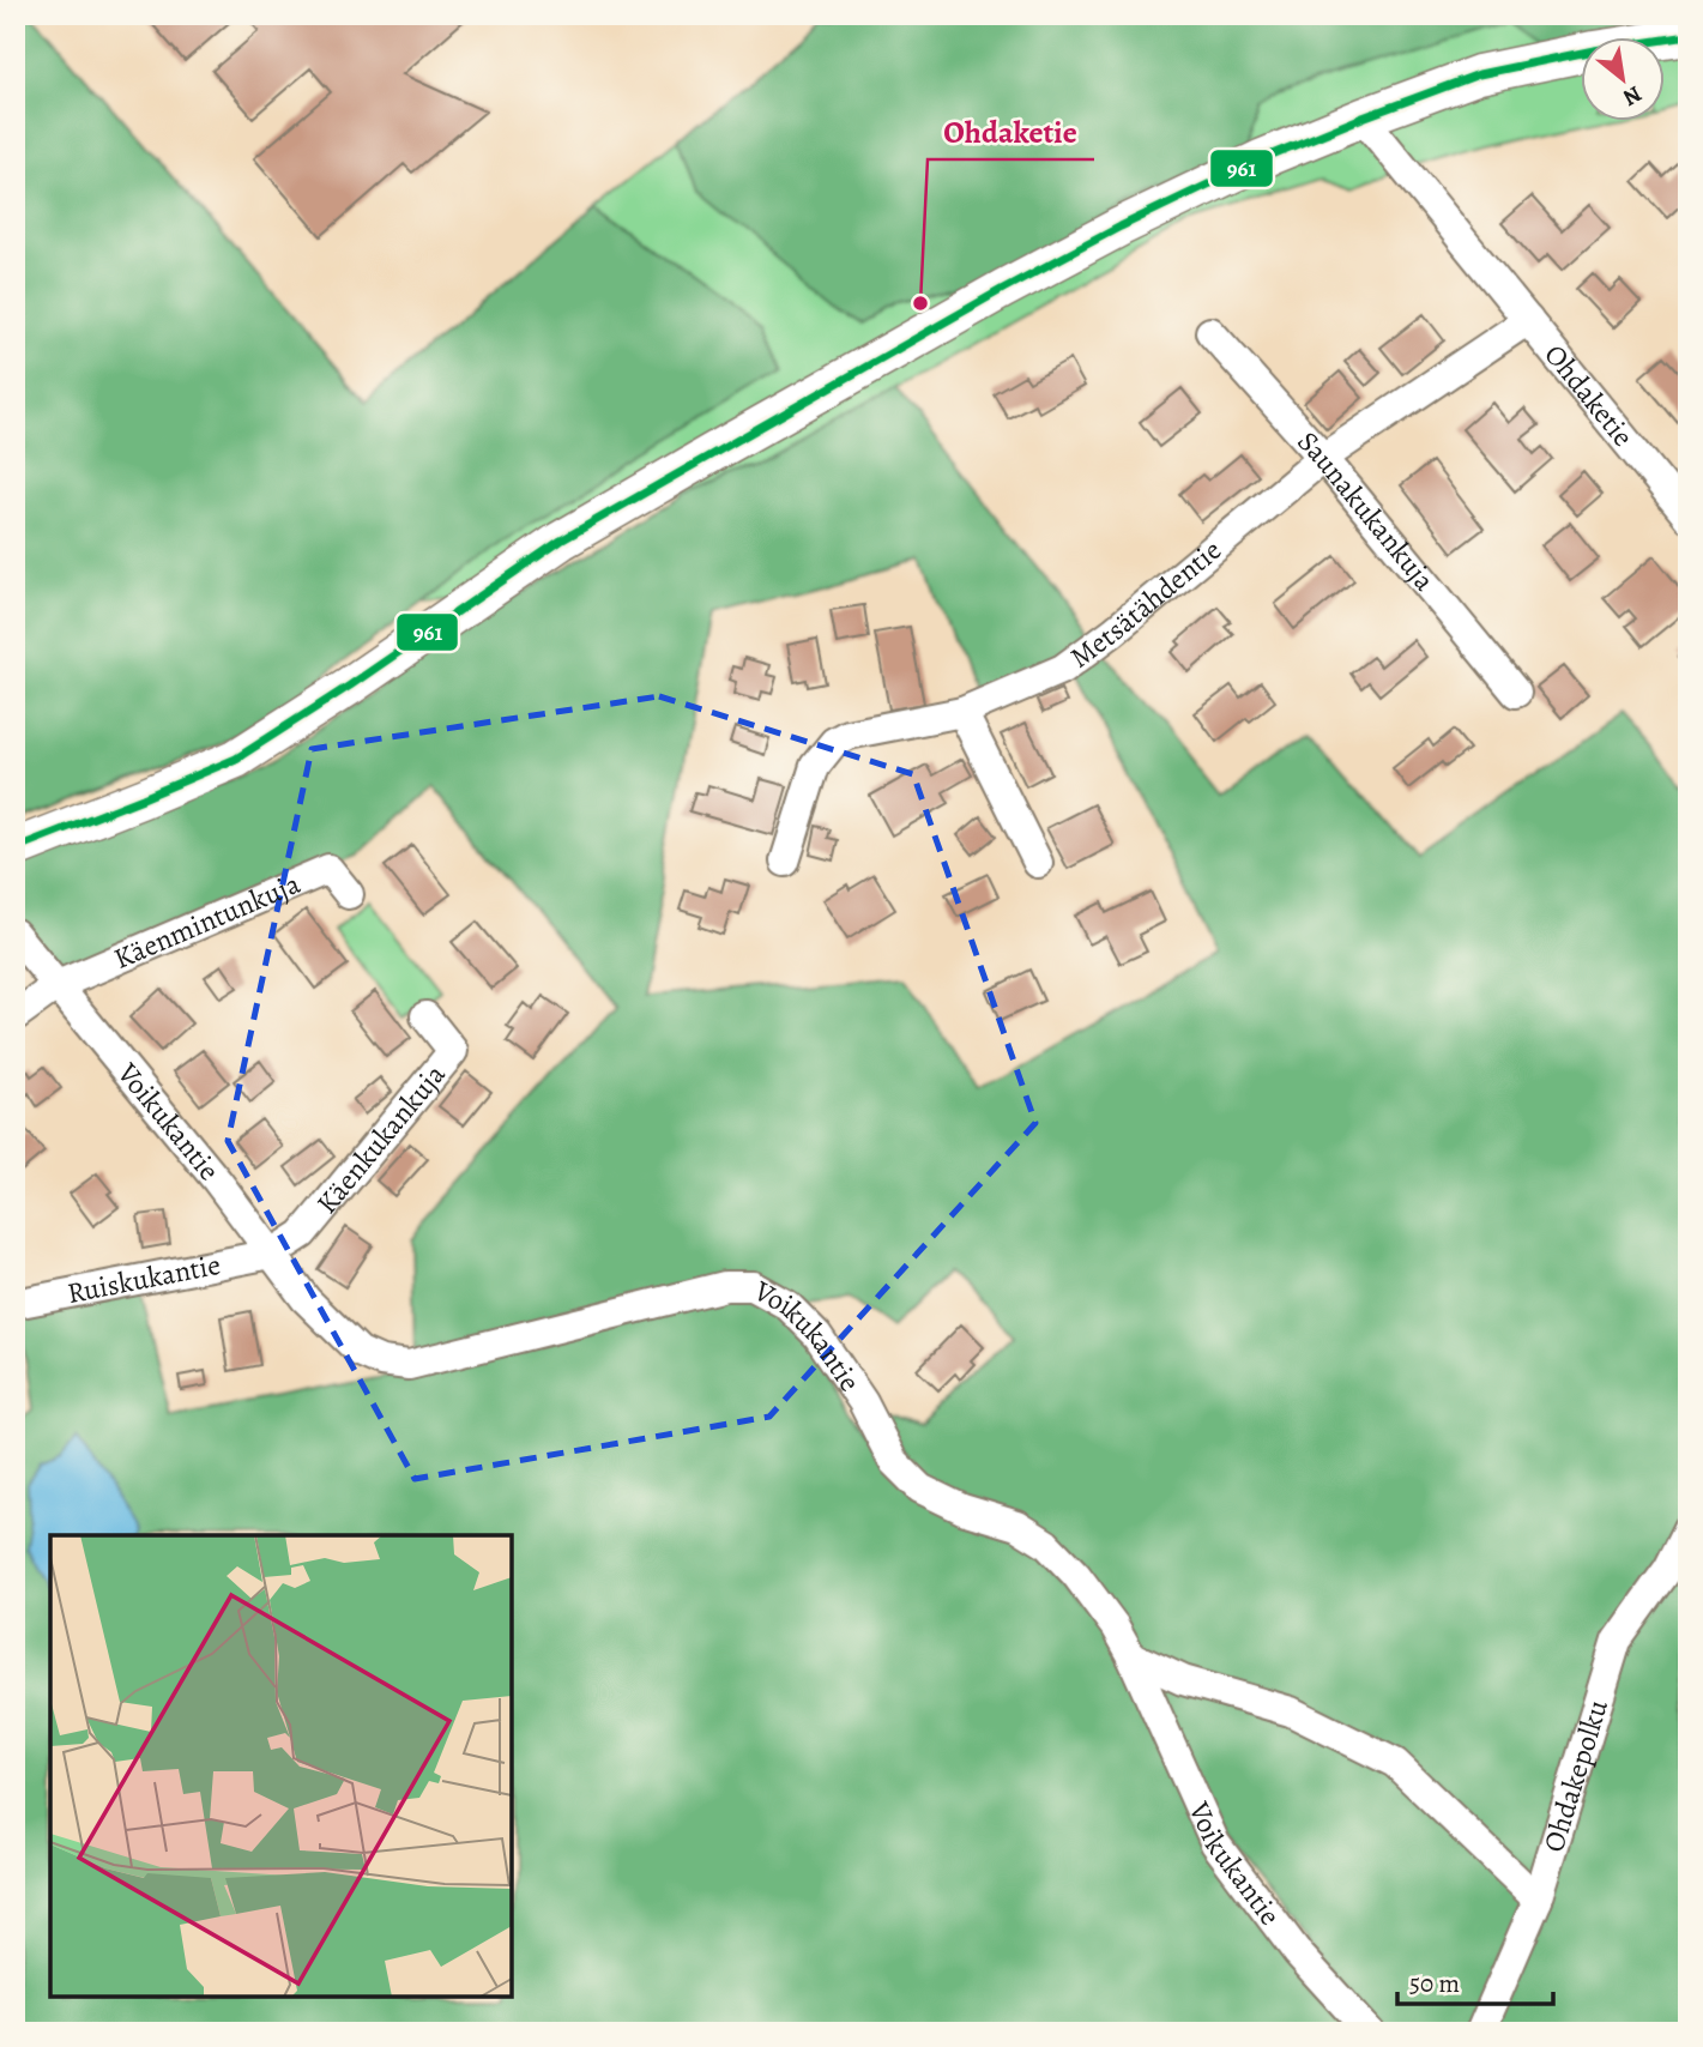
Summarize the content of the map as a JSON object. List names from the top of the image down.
{
  "streets": {
    "street": [
      "Ohdaketie",
      "Saunakukankuja",
      "Metsätähdentie",
      "Käenmintunkuja",
      "Voikukantie",
      "Käenkukankuja",
      "Ruiskukantie",
      "Ohdakepolku"
    ]
  },
  "crossings": [
    ["Ohdaketie", "Metsätähdentie"],
    ["Saunakukankuja", "Metsätähdentie"],
    ["Käenmintunkuja", "Voikukantie"],
    ["Voikukantie", "Käenkukankuja"],
    ["Voikukantie", "Ruiskukantie"],
    ["Käenkukankuja", "Ruiskukantie"]
  ],
  "places": ["Ohdaketie"],
  "lines": ["transit line 961"],
  "scale_bar": "50 m",
  "north": "bottom right"
}
